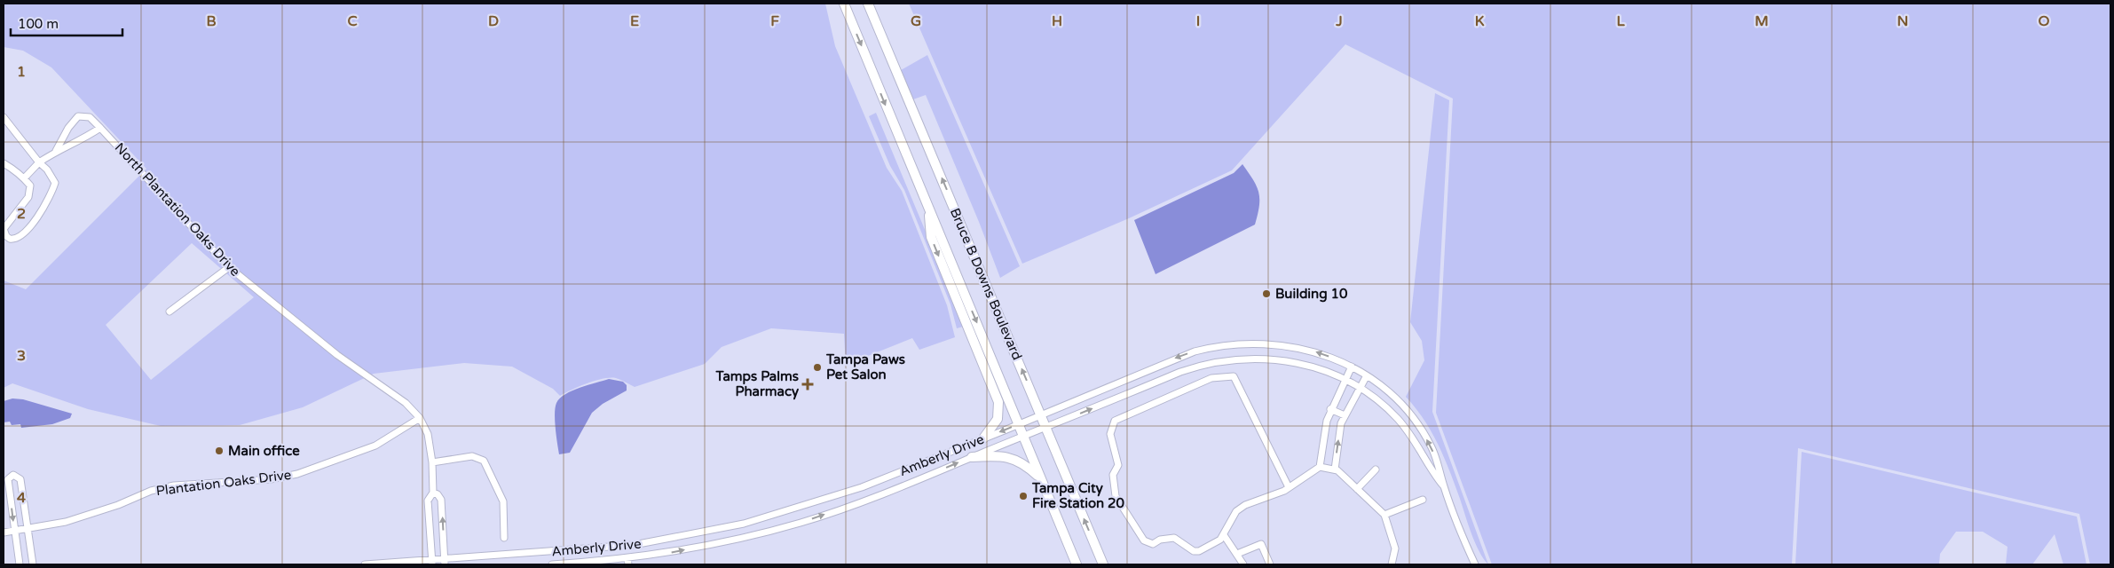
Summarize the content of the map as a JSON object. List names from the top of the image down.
{
  "streets": {
    "main road": ["Bruce B Downs Boulevard"],
    "street": ["North Plantation Oaks Drive", "Amberly Drive", "Plantation Oaks Drive"]
  },
  "crossings": [
    ["North Plantation Oaks Drive", "Plantation Oaks Drive"],
    ["Bruce B Downs Boulevard", "Amberly Drive"]
  ],
  "places": {
    "other": [
      "Building 10",
      "Tampa Paws Pet Salon",
      "Main office",
      "Tampa City Fire Station 20"
    ],
    "health": ["Tamps Palms Pharmacy"]
  },
  "scale_bar": "100 m",
  "grid": {
    "columns": [
      "B",
      "C",
      "D",
      "E",
      "F",
      "G",
      "H",
      "I",
      "J",
      "K",
      "L",
      "M",
      "N",
      "O"
    ],
    "rows": [
      "1",
      "2",
      "3",
      "4"
    ]
  }
}
